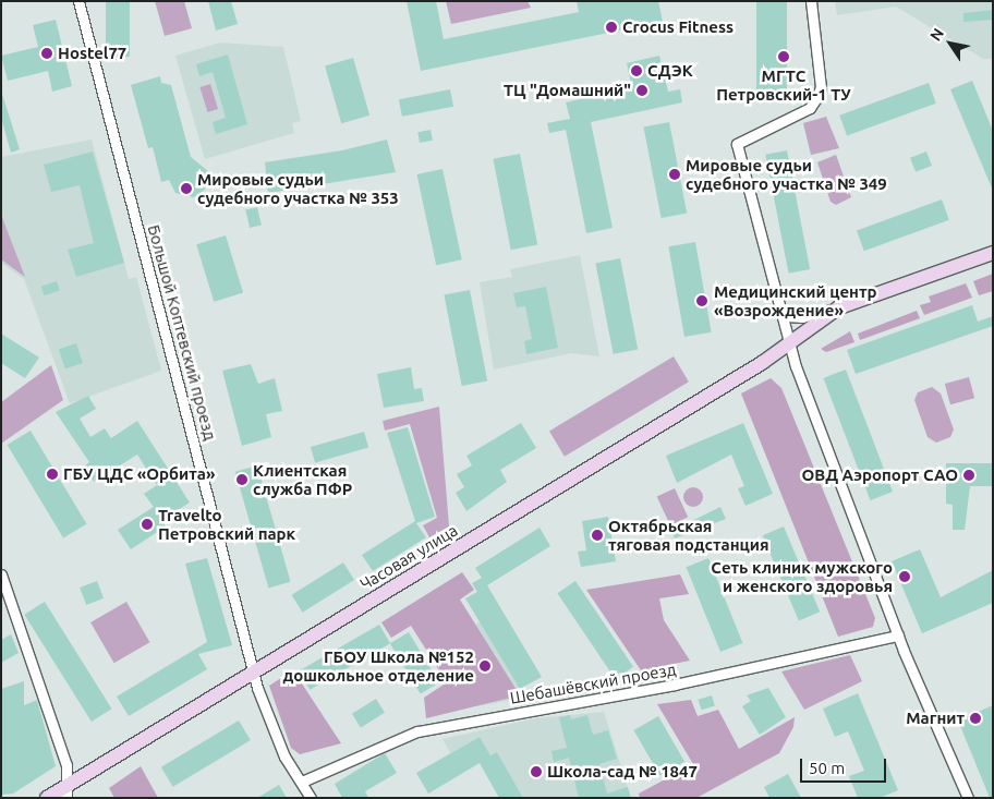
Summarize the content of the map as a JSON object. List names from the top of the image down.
{
  "streets": {
    "street": ["Большой Коптевский проезд", "Часовая улица", "Шебашёвский проезд"]
  },
  "crossings": [
    ["Большой Коптевский проезд", "Часовая улица"]
  ],
  "places": [
    "Crocus Fitness",
    "Hostel77",
    "МГТС Петровский-1 ТУ",
    "СДЭК",
    "ТЦ \"Домашний\"",
    "Мировые судьи судебного участка № 349",
    "Мировые судьи судебного участка № 353",
    "Медицинский центр «Возрождение»",
    "ГБУ ЦДС «Орбита»",
    "ОВД Аэропорт САО",
    "Клиентская служба ПФР",
    "Travelto Петровский парк",
    "Октябрьская тяговая подстанция",
    "Сеть клиник мужского и женского здоровья",
    "ГБОУ Школа №152 дошкольное отделение",
    "Магнит",
    "Школа-сад № 1847"
  ],
  "scale_bar": "50 m",
  "north": "top left"
}
